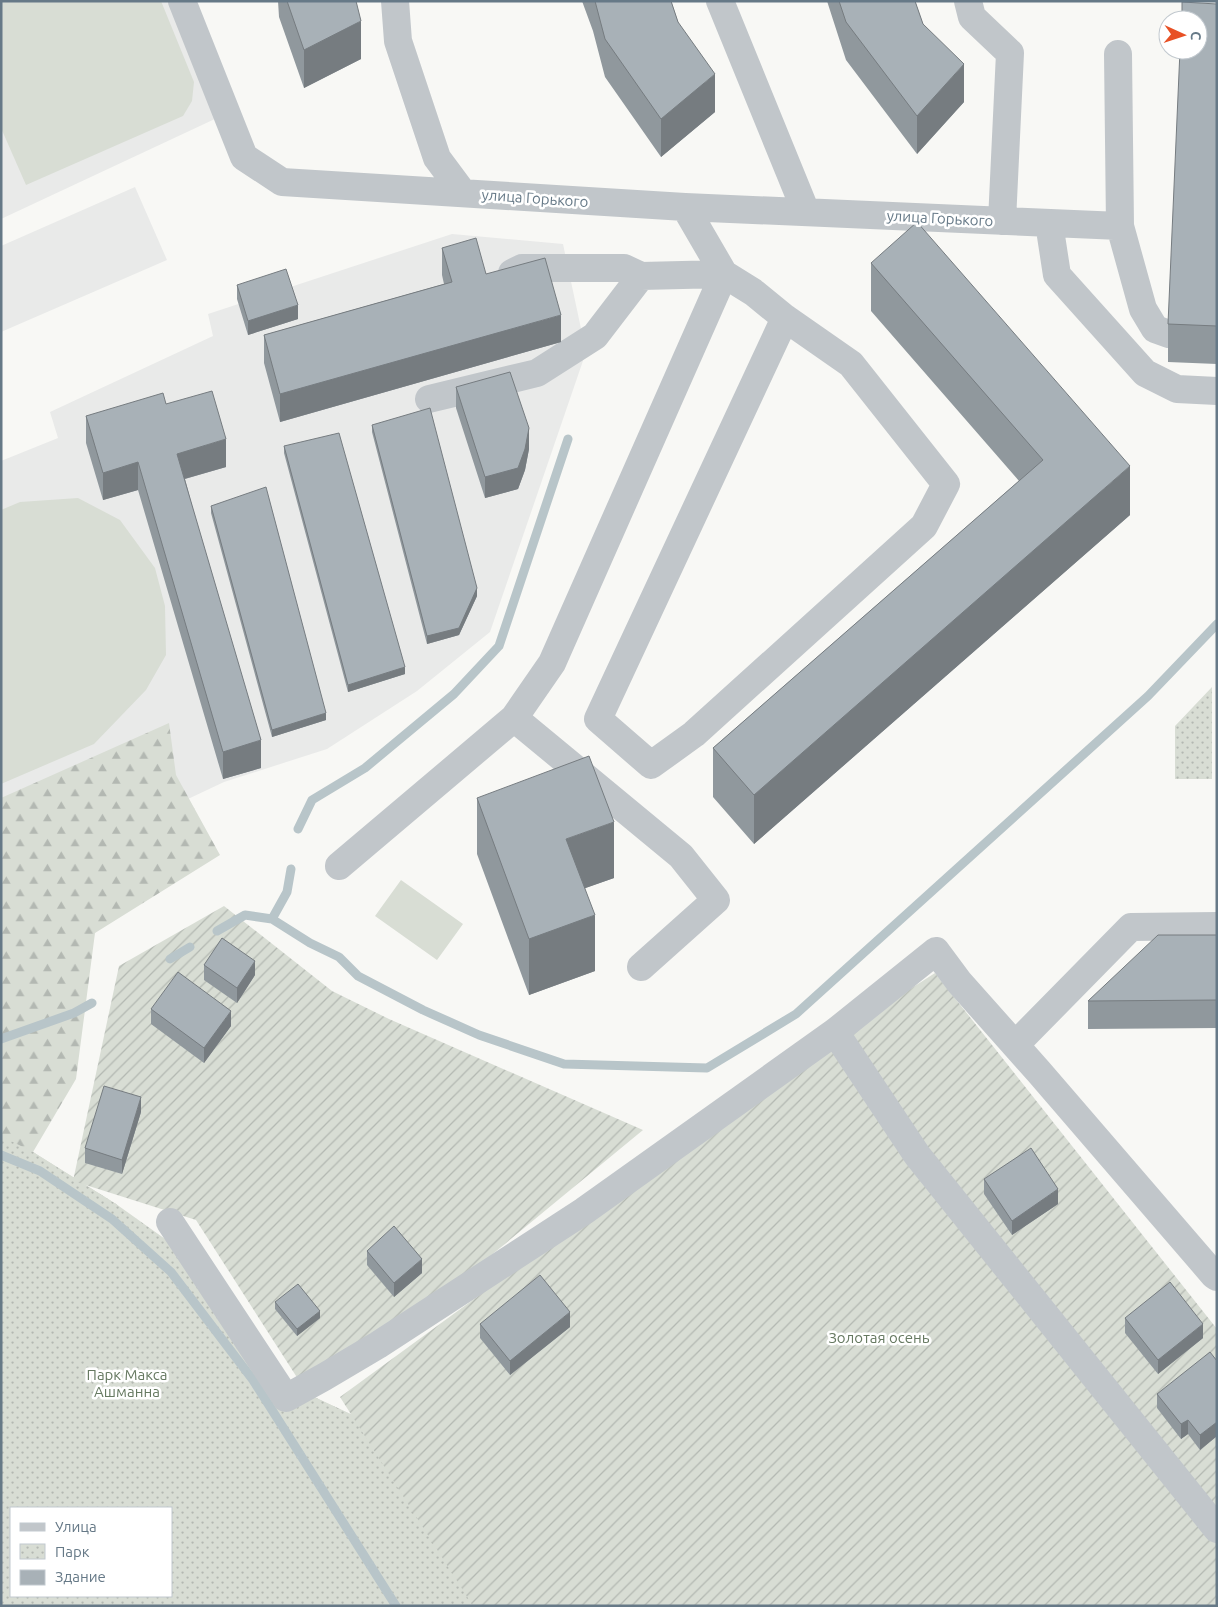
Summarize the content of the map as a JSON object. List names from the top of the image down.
{
  "streets": {
    "street": ["улица Горького"]
  },
  "parks": ["Золотая осень", "Парк Макса Ашманна"],
  "legend": ["Улица", "Парк", "Здание"],
  "north": "right"
}
